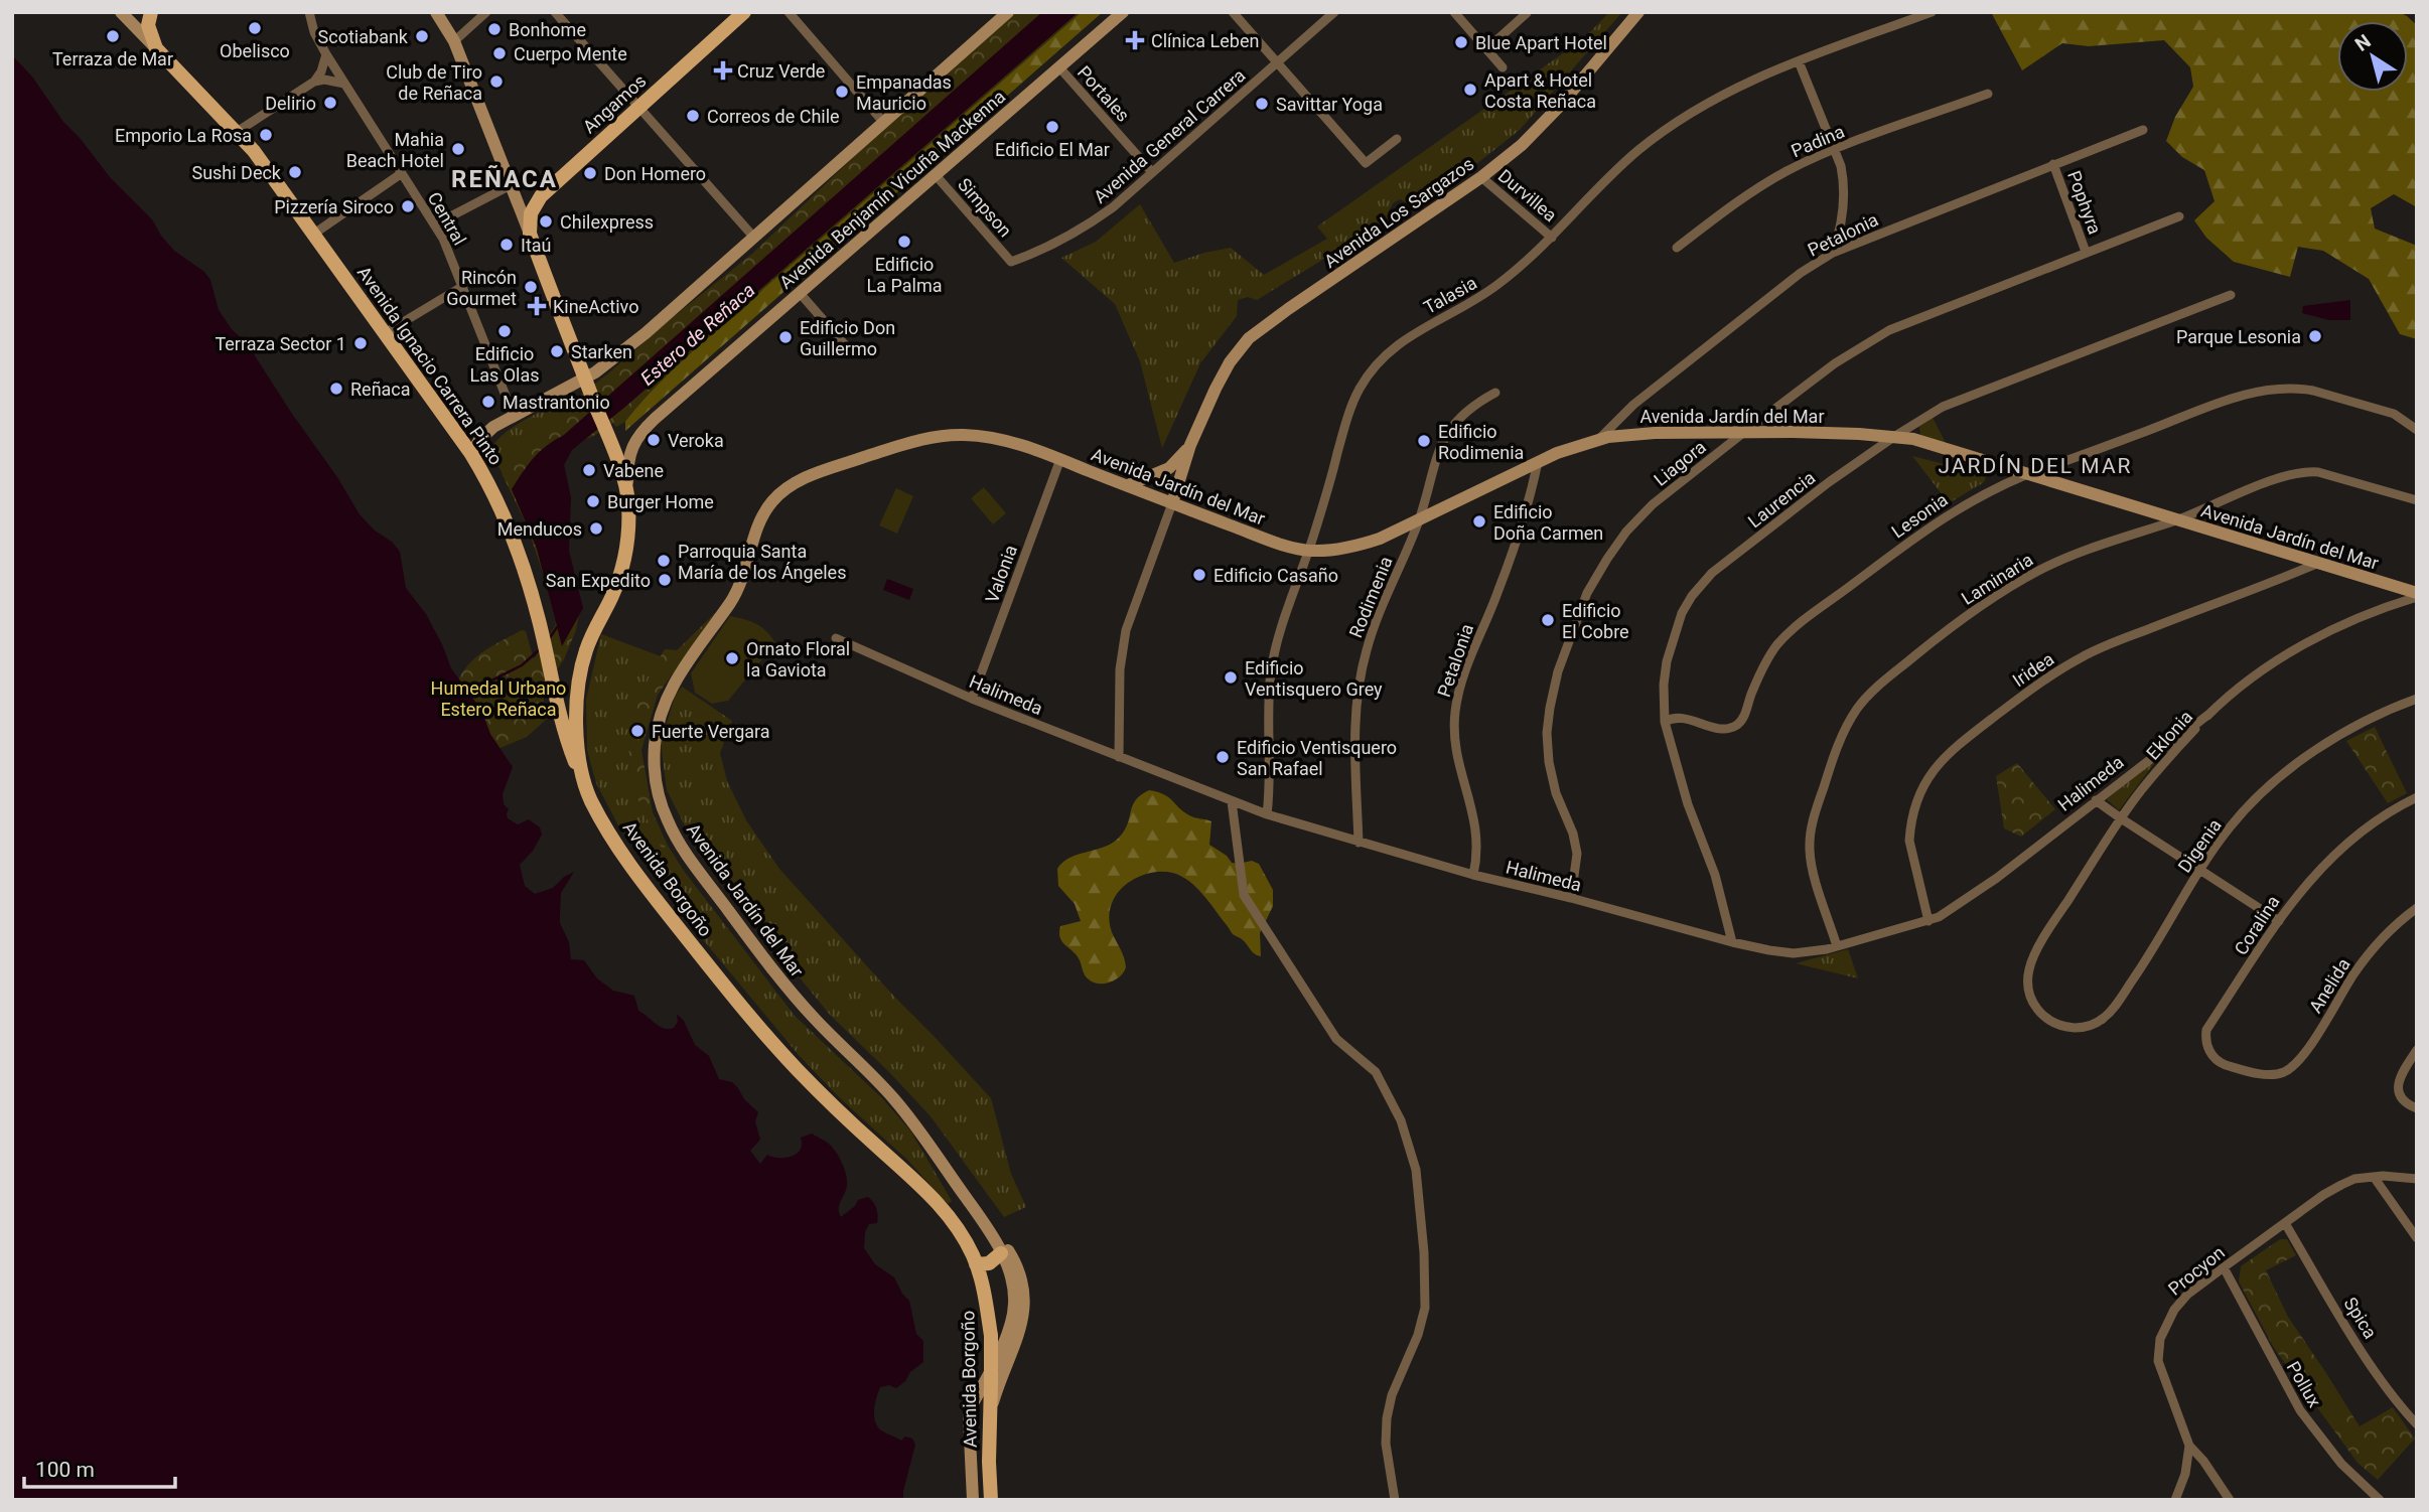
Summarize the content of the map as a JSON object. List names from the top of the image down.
{
  "streets": {
    "main road": ["Angamos", "Avenida Ignacio Carrera Pinto", "Avenida Borgoño"],
    "street": [
      "Portales",
      "Avenida General Carrera",
      "Padina",
      "Avenida Benjamín Vicuña Mackenna",
      "Durvillea",
      "Pophyra",
      "Simpson",
      "Avenida Los Sargazos",
      "Central",
      "Petalonia",
      "Talasia",
      "Avenida Jardín del Mar",
      "Liagora",
      "Laurencia",
      "Lesonia",
      "Valonia",
      "Laminaria",
      "Rodimenia",
      "Iridea",
      "Halimeda",
      "Eklonia",
      "Digenia",
      "Coralina",
      "Anelida",
      "Procyon",
      "Spica",
      "Pollux"
    ]
  },
  "crossings": [
    ["Portales", "Avenida General Carrera"],
    ["Portales", "Avenida Benjamín Vicuña Mackenna"],
    ["Angamos", "Avenida Borgoño"],
    ["Avenida General Carrera", "Simpson"],
    ["Avenida Benjamín Vicuña Mackenna", "Simpson"],
    ["Avenida Benjamín Vicuña Mackenna", "Avenida Borgoño"],
    ["Durvillea", "Avenida Los Sargazos"],
    ["Durvillea", "Talasia"],
    ["Pophyra", "Petalonia"],
    ["Pophyra", "Liagora"],
    ["Avenida Los Sargazos", "Avenida Jardín del Mar"],
    ["Avenida Los Sargazos", "Halimeda"],
    ["Petalonia", "Avenida Jardín del Mar"],
    ["Petalonia", "Halimeda"],
    ["Talasia", "Avenida Jardín del Mar"],
    ["Talasia", "Halimeda"],
    ["Avenida Ignacio Carrera Pinto", "Avenida Borgoño"],
    ["Avenida Jardín del Mar", "Liagora"],
    ["Avenida Jardín del Mar", "Laurencia"],
    ["Avenida Jardín del Mar", "Lesonia"],
    ["Avenida Jardín del Mar", "Valonia"],
    ["Avenida Jardín del Mar", "Laminaria"],
    ["Avenida Jardín del Mar", "Rodimenia"],
    ["Avenida Jardín del Mar", "Iridea"],
    ["Avenida Jardín del Mar", "Eklonia"],
    ["Avenida Jardín del Mar", "Avenida Borgoño"],
    ["Liagora", "Halimeda"],
    ["Laurencia", "Lesonia"],
    ["Laurencia", "Halimeda"],
    ["Valonia", "Halimeda"],
    ["Laminaria", "Halimeda"],
    ["Rodimenia", "Halimeda"],
    ["Iridea", "Halimeda"],
    ["Halimeda", "Eklonia"],
    ["Eklonia", "Digenia"],
    ["Coralina", "Anelida"],
    ["Procyon", "Spica"],
    ["Procyon", "Pollux"]
  ],
  "districts": ["REÑACA", "JARDÍN DEL MAR"],
  "water": ["Estero de Reñaca"],
  "parks": ["Humedal Urbano Estero Reñaca"],
  "places": {
    "other": [
      "Obelisco",
      "Bonhome",
      "Terraza de Mar",
      "Scotiabank",
      "Blue Apart Hotel",
      "Cuerpo Mente",
      "Club de Tiro de Reñaca",
      "Apart & Hotel Costa Reñaca",
      "Empanadas Mauricio",
      "Delirio",
      "Savittar Yoga",
      "Correos de Chile",
      "Edificio El Mar",
      "Emporio La Rosa",
      "Mahia Beach Hotel",
      "Sushi Deck",
      "Don Homero",
      "Pizzería Siroco",
      "Chilexpress",
      "Edificio La Palma",
      "Itaú",
      "Rincón Gourmet",
      "Edificio Las Olas",
      "Parque Lesonia",
      "Edificio Don Guillermo",
      "Terraza Sector 1",
      "Starken",
      "Reñaca",
      "Mastrantonio",
      "Veroka",
      "Edificio Rodimenia",
      "Vabene",
      "Burger Home",
      "Edificio Doña Carmen",
      "Menducos",
      "Parroquia Santa María de los Ángeles",
      "Edificio Casaño",
      "San Expedito",
      "Edificio El Cobre",
      "Ornato Floral la Gaviota",
      "Edificio Ventisquero Grey",
      "Fuerte Vergara",
      "Edificio Ventisquero San Rafael"
    ],
    "health": ["Clínica Leben", "Cruz Verde", "KineActivo"]
  },
  "scale_bar": "100 m",
  "north": "top left"
}
